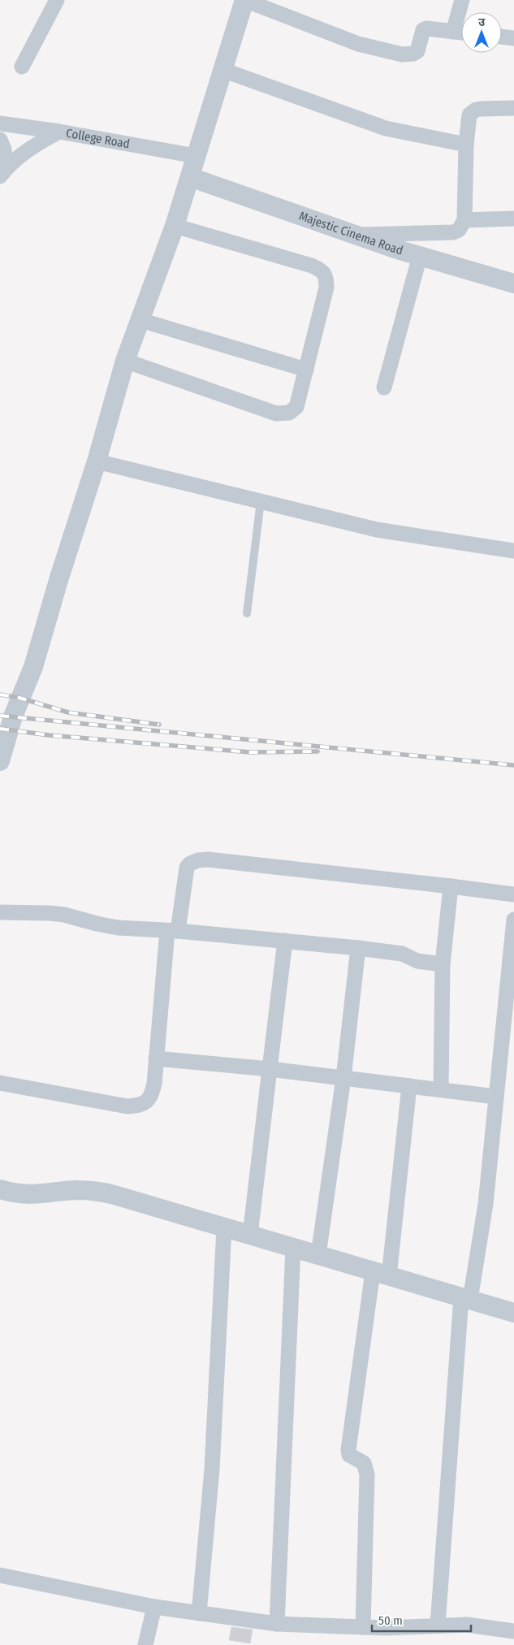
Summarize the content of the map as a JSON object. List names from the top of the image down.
{
  "streets": {
    "street": ["College Road", "Majestic Cinema Road"]
  },
  "scale_bar": "50 m",
  "north": "top"
}
